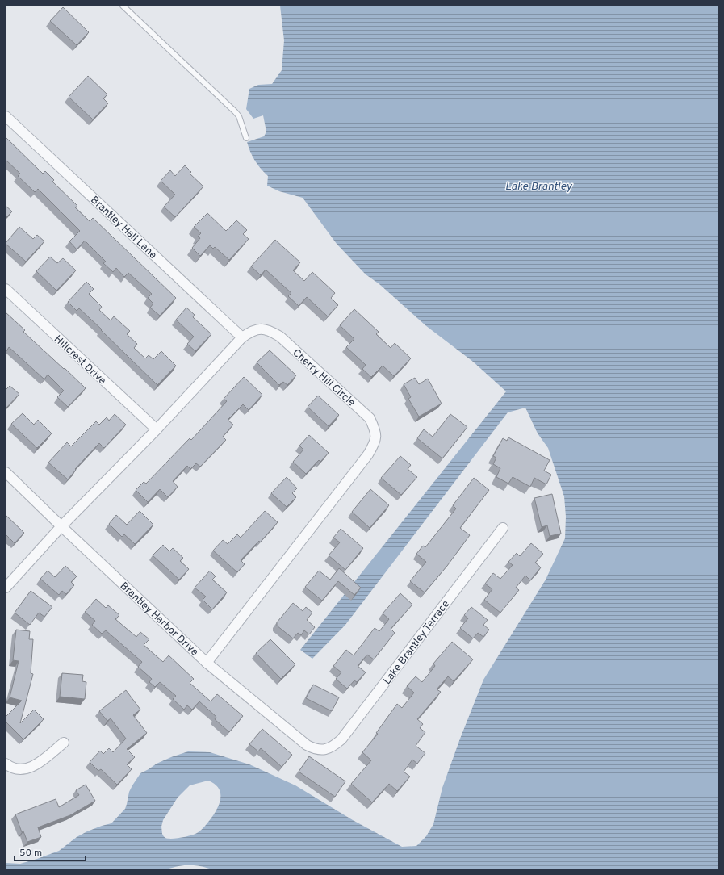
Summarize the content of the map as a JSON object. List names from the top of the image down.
{
  "streets": {
    "street": [
      "Brantley Hall Lane",
      "Hillcrest Drive",
      "Cherry Hill Circle",
      "Brantley Harbor Drive",
      "Lake Brantley Terrace"
    ]
  },
  "crossings": [
    ["Brantley Hall Lane", "Cherry Hill Circle"],
    ["Hillcrest Drive", "Cherry Hill Circle"],
    ["Cherry Hill Circle", "Brantley Harbor Drive"],
    ["Brantley Harbor Drive", "Lake Brantley Terrace"]
  ],
  "water": ["Lake Brantley"],
  "scale_bar": "50 m"
}
